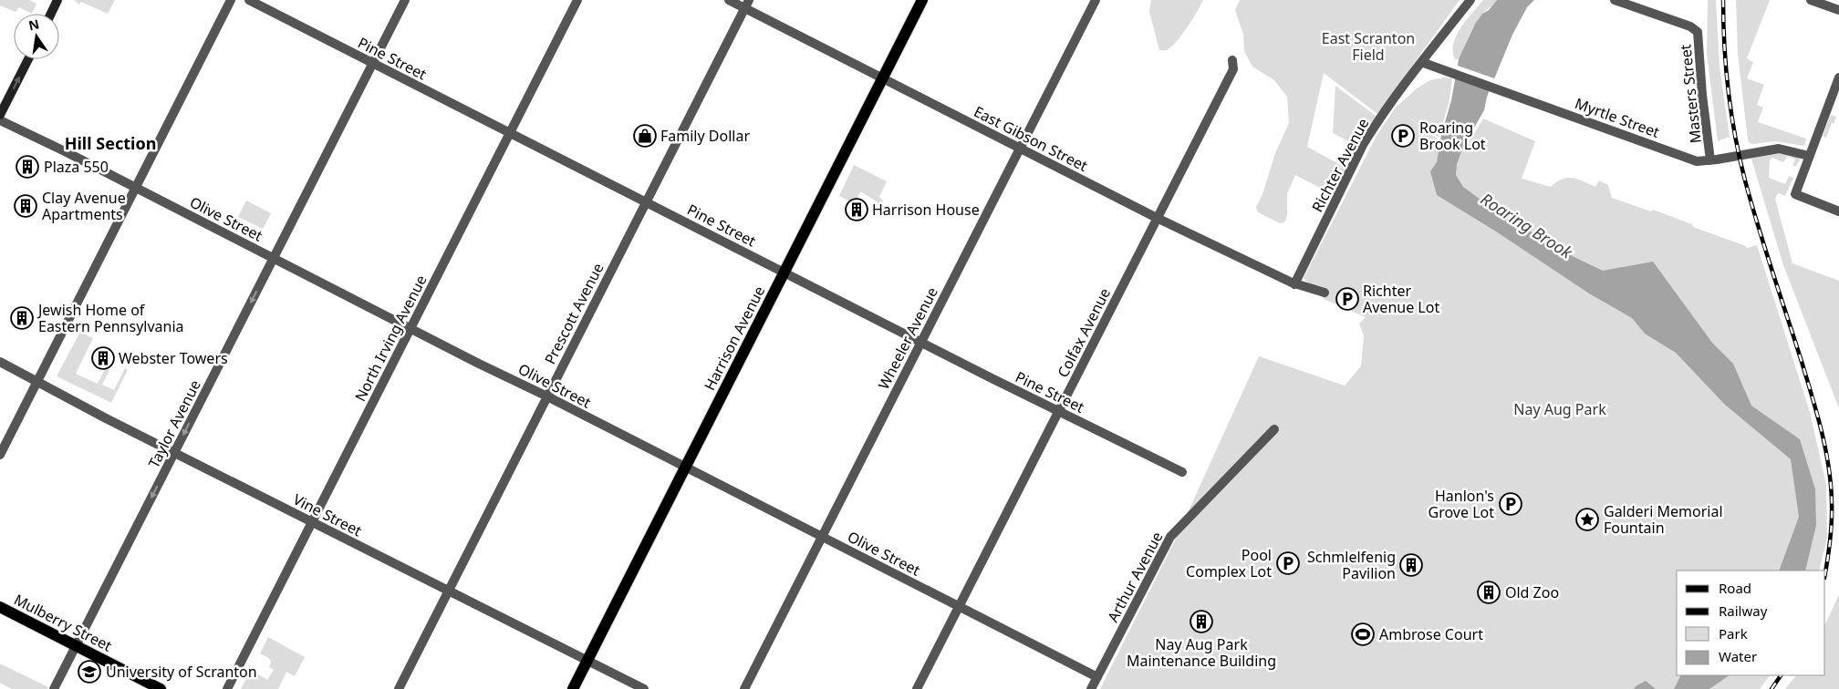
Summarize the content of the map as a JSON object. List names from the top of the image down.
{
  "streets": {
    "main road": ["Harrison Avenue", "Mulberry Street"],
    "street": [
      "Pine Street",
      "Masters Street",
      "Myrtle Street",
      "East Gibson Street",
      "Richter Avenue",
      "Olive Street",
      "Prescott Avenue",
      "Colfax Avenue",
      "North Irving Avenue",
      "Wheeler Avenue",
      "Taylor Avenue",
      "Vine Street",
      "Arthur Avenue"
    ]
  },
  "crossings": [
    ["Pine Street", "Prescott Avenue"],
    ["Pine Street", "Colfax Avenue"],
    ["Pine Street", "North Irving Avenue"],
    ["Pine Street", "Harrison Avenue"],
    ["Pine Street", "Wheeler Avenue"],
    ["Pine Street", "Taylor Avenue"],
    ["Masters Street", "Myrtle Street"],
    ["Myrtle Street", "Richter Avenue"],
    ["East Gibson Street", "Richter Avenue"],
    ["East Gibson Street", "Prescott Avenue"],
    ["East Gibson Street", "Colfax Avenue"],
    ["East Gibson Street", "Harrison Avenue"],
    ["East Gibson Street", "Wheeler Avenue"],
    ["Olive Street", "Prescott Avenue"],
    ["Olive Street", "Colfax Avenue"],
    ["Olive Street", "North Irving Avenue"],
    ["Olive Street", "Harrison Avenue"],
    ["Olive Street", "Wheeler Avenue"],
    ["Olive Street", "Taylor Avenue"],
    ["Olive Street", "Arthur Avenue"],
    ["Prescott Avenue", "Vine Street"],
    ["North Irving Avenue", "Vine Street"],
    ["Harrison Avenue", "Vine Street"],
    ["Taylor Avenue", "Vine Street"],
    ["Taylor Avenue", "Mulberry Street"]
  ],
  "one_way": ["Taylor Avenue"],
  "districts": ["Hill Section"],
  "water": ["Roaring Brook"],
  "parks": ["East Scranton Field", "Nay Aug Park"],
  "places": {
    "shop": ["Family Dollar"],
    "parking": [
      "Roaring Brook Lot",
      "Richter Avenue Lot",
      "Hanlon's Grove Lot",
      "Pool Complex Lot"
    ],
    "building": [
      "Plaza 550",
      "Clay Avenue Apartments",
      "Harrison House",
      "Jewish Home of Eastern Pennsylvania",
      "Webster Towers",
      "Schmlelfenig Pavilion",
      "Old Zoo",
      "Nay Aug Park Maintenance Building"
    ],
    "place": ["Galderi Memorial Fountain"],
    "sports": ["Ambrose Court"],
    "school or university": ["University of Scranton"]
  },
  "legend": [
    "Road",
    "Railway",
    "Park",
    "Water"
  ],
  "north": "top"
}
